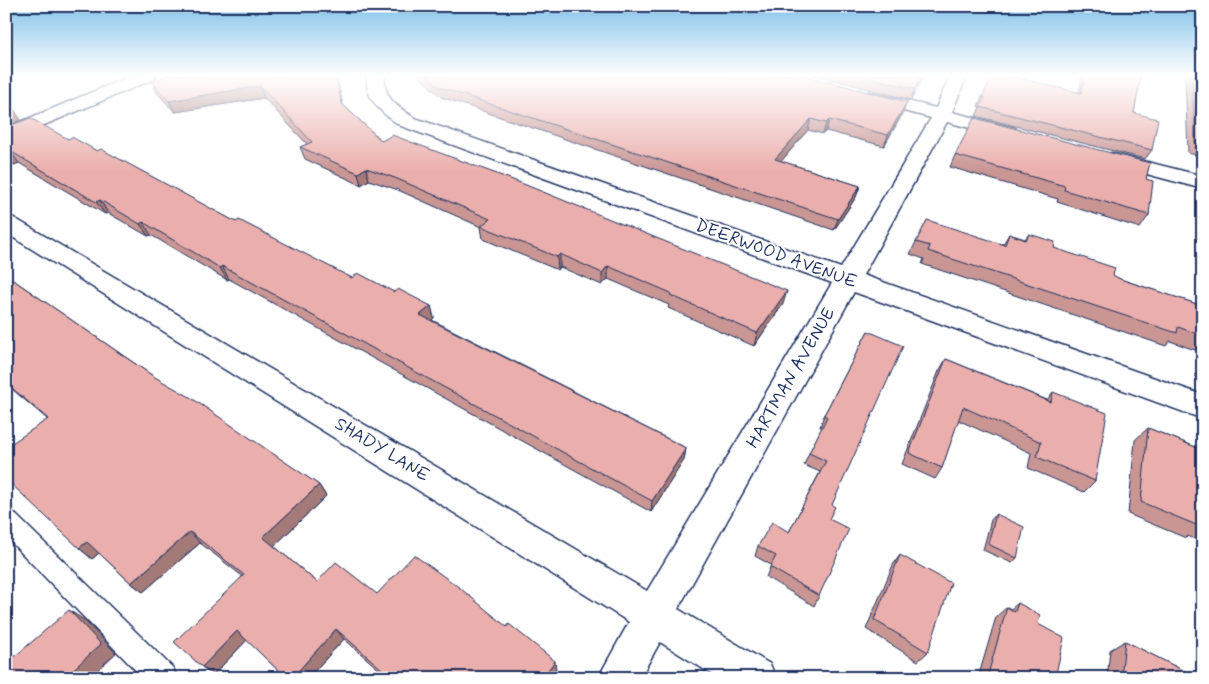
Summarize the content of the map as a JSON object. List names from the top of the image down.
{
  "streets": {
    "street": ["DEERWOOD AVENUE", "HARTMAN AVENUE", "SHADY LANE"]
  },
  "crossings": [
    ["DEERWOOD AVENUE", "HARTMAN AVENUE"],
    ["HARTMAN AVENUE", "SHADY LANE"]
  ]
}
